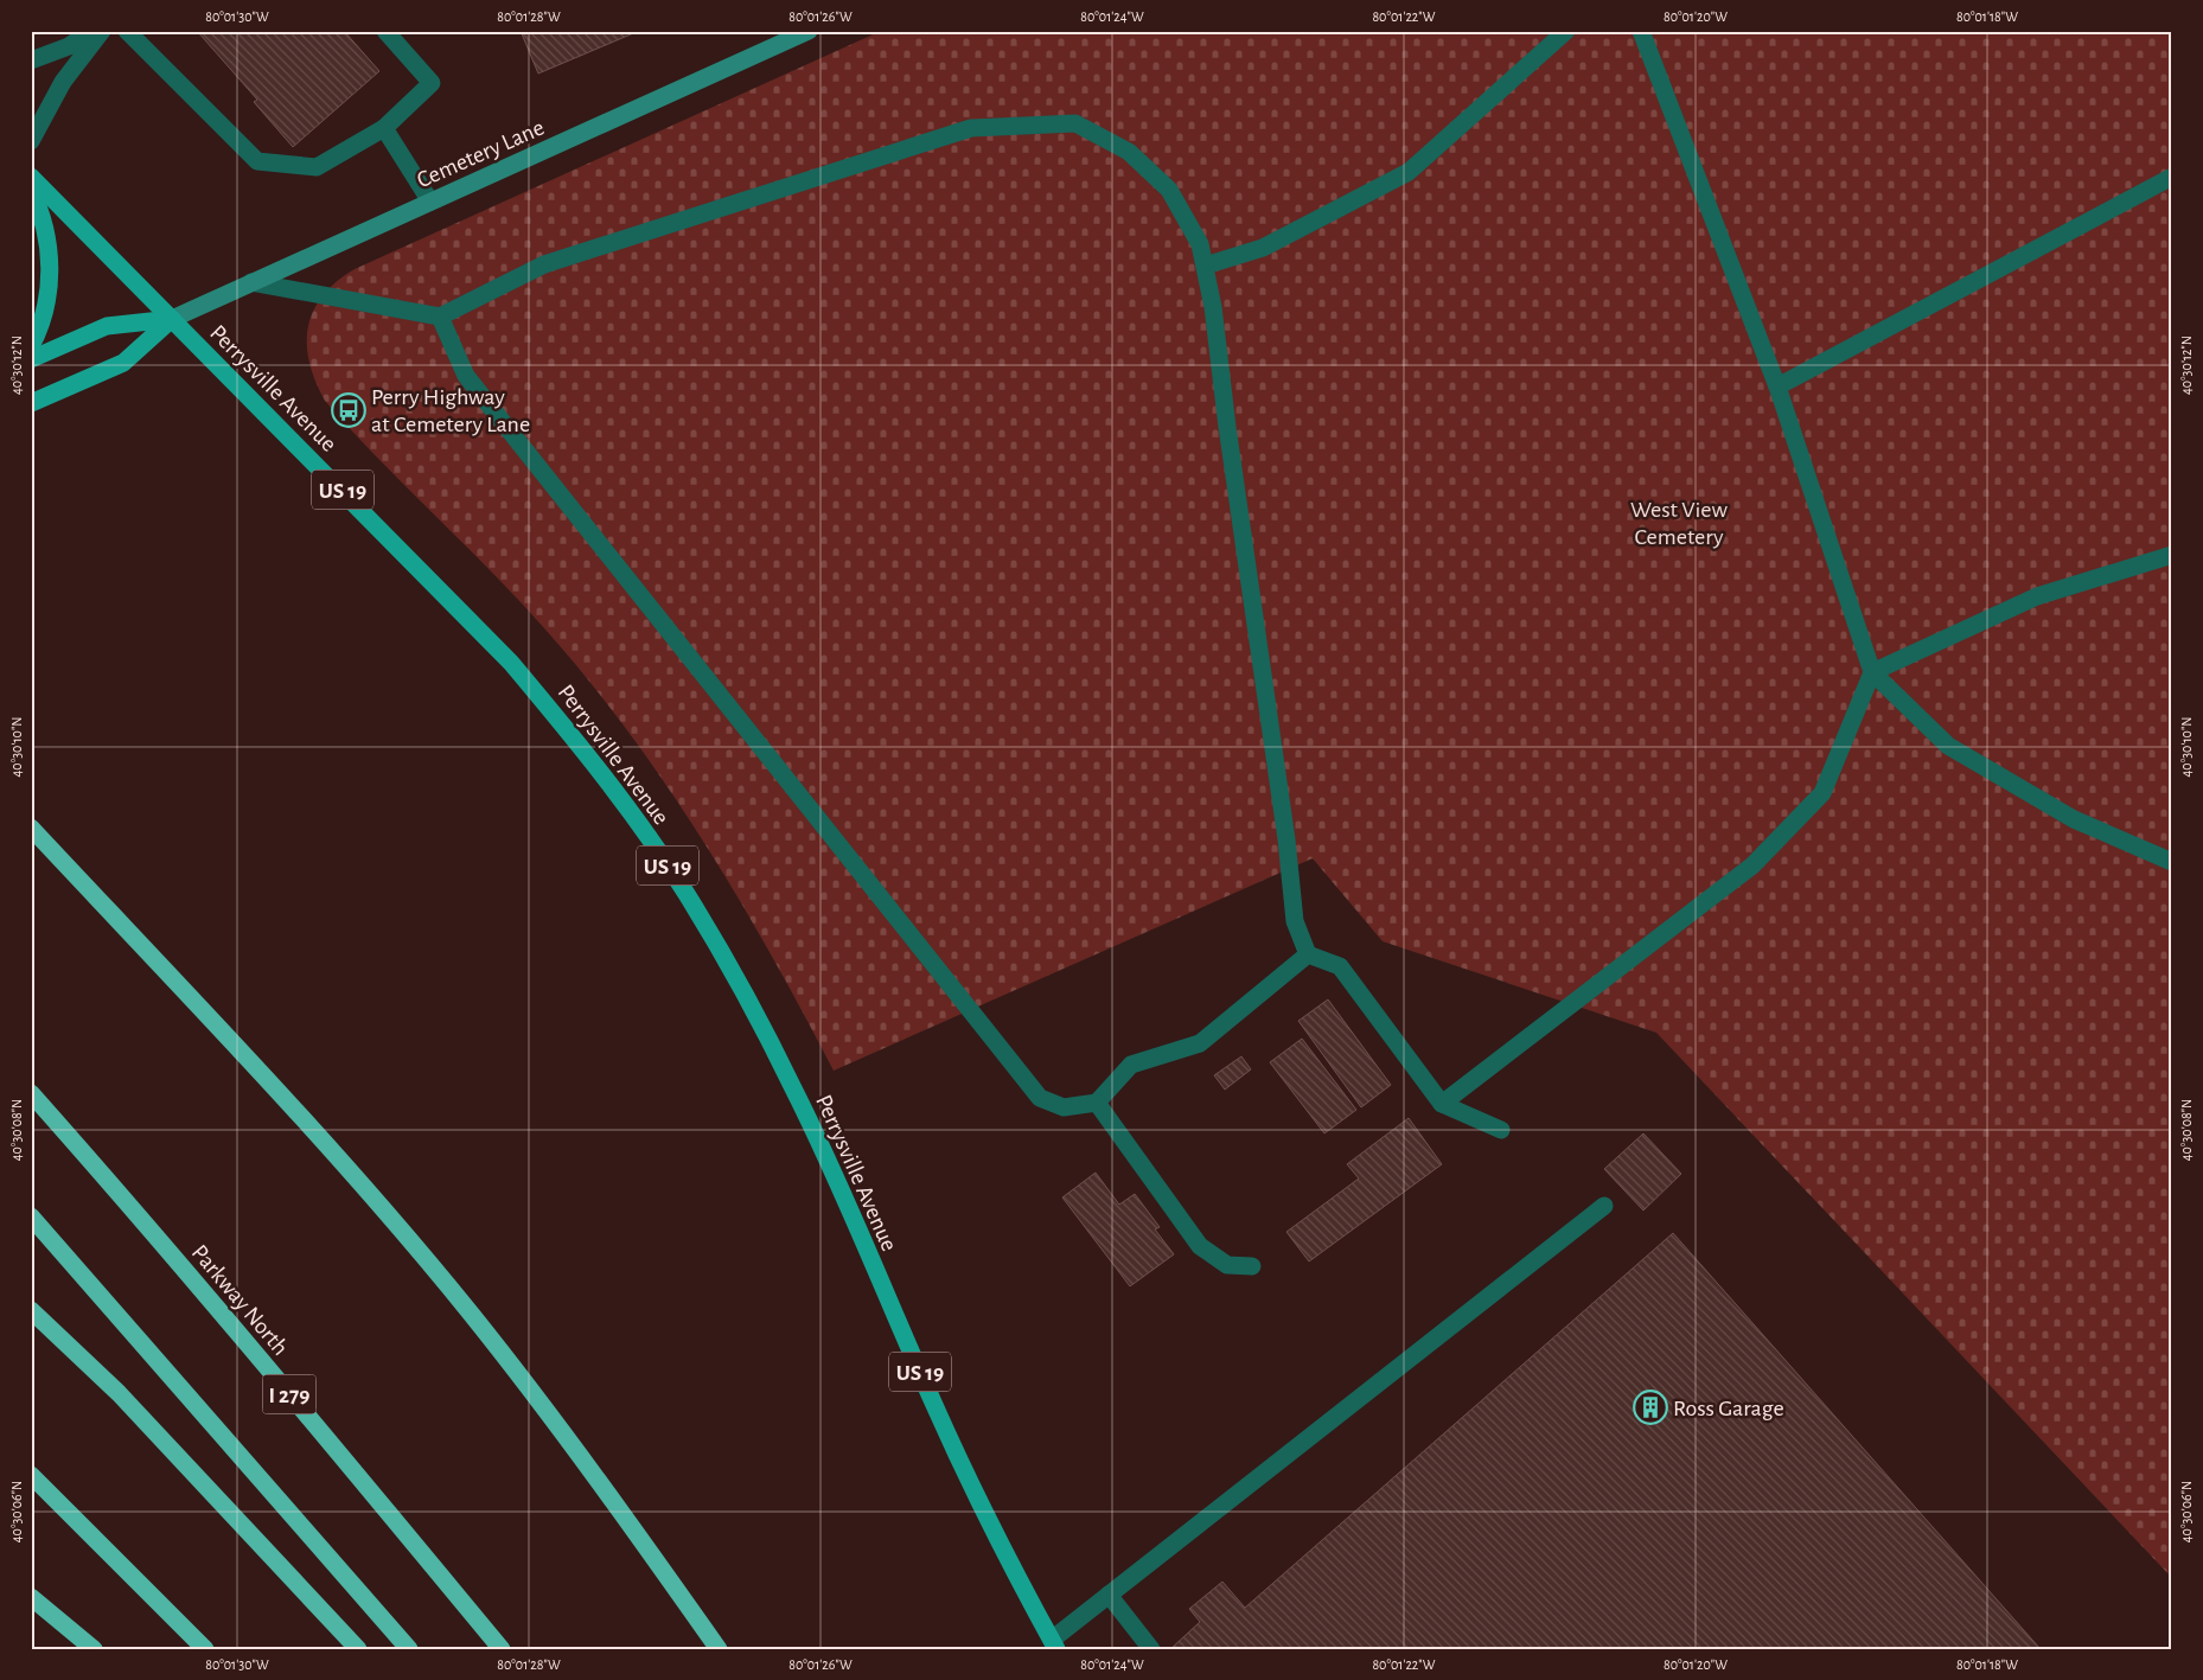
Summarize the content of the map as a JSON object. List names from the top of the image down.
{
  "streets": {
    "highway": ["Parkway North", "I 279"],
    "main road": ["Cemetery Lane", "Perrysville Avenue", "US 19"]
  },
  "crossings": [
    ["Cemetery Lane", "Perrysville Avenue"]
  ],
  "parks": ["West View Cemetery"],
  "places": {
    "bus stop": ["Perry Highway at Cemetery Lane"],
    "building": ["Ross Garage"]
  },
  "coordinates": [
    "80°01'30\"W",
    "80°01'28\"W",
    "80°01'26\"W",
    "80°01'24\"W",
    "80°01'22\"W",
    "80°01'20\"W",
    "80°01'18\"W",
    "40°30'12\"N",
    "40°30'10\"N",
    "40°30'08\"N",
    "40°30'06\"N"
  ]
}
